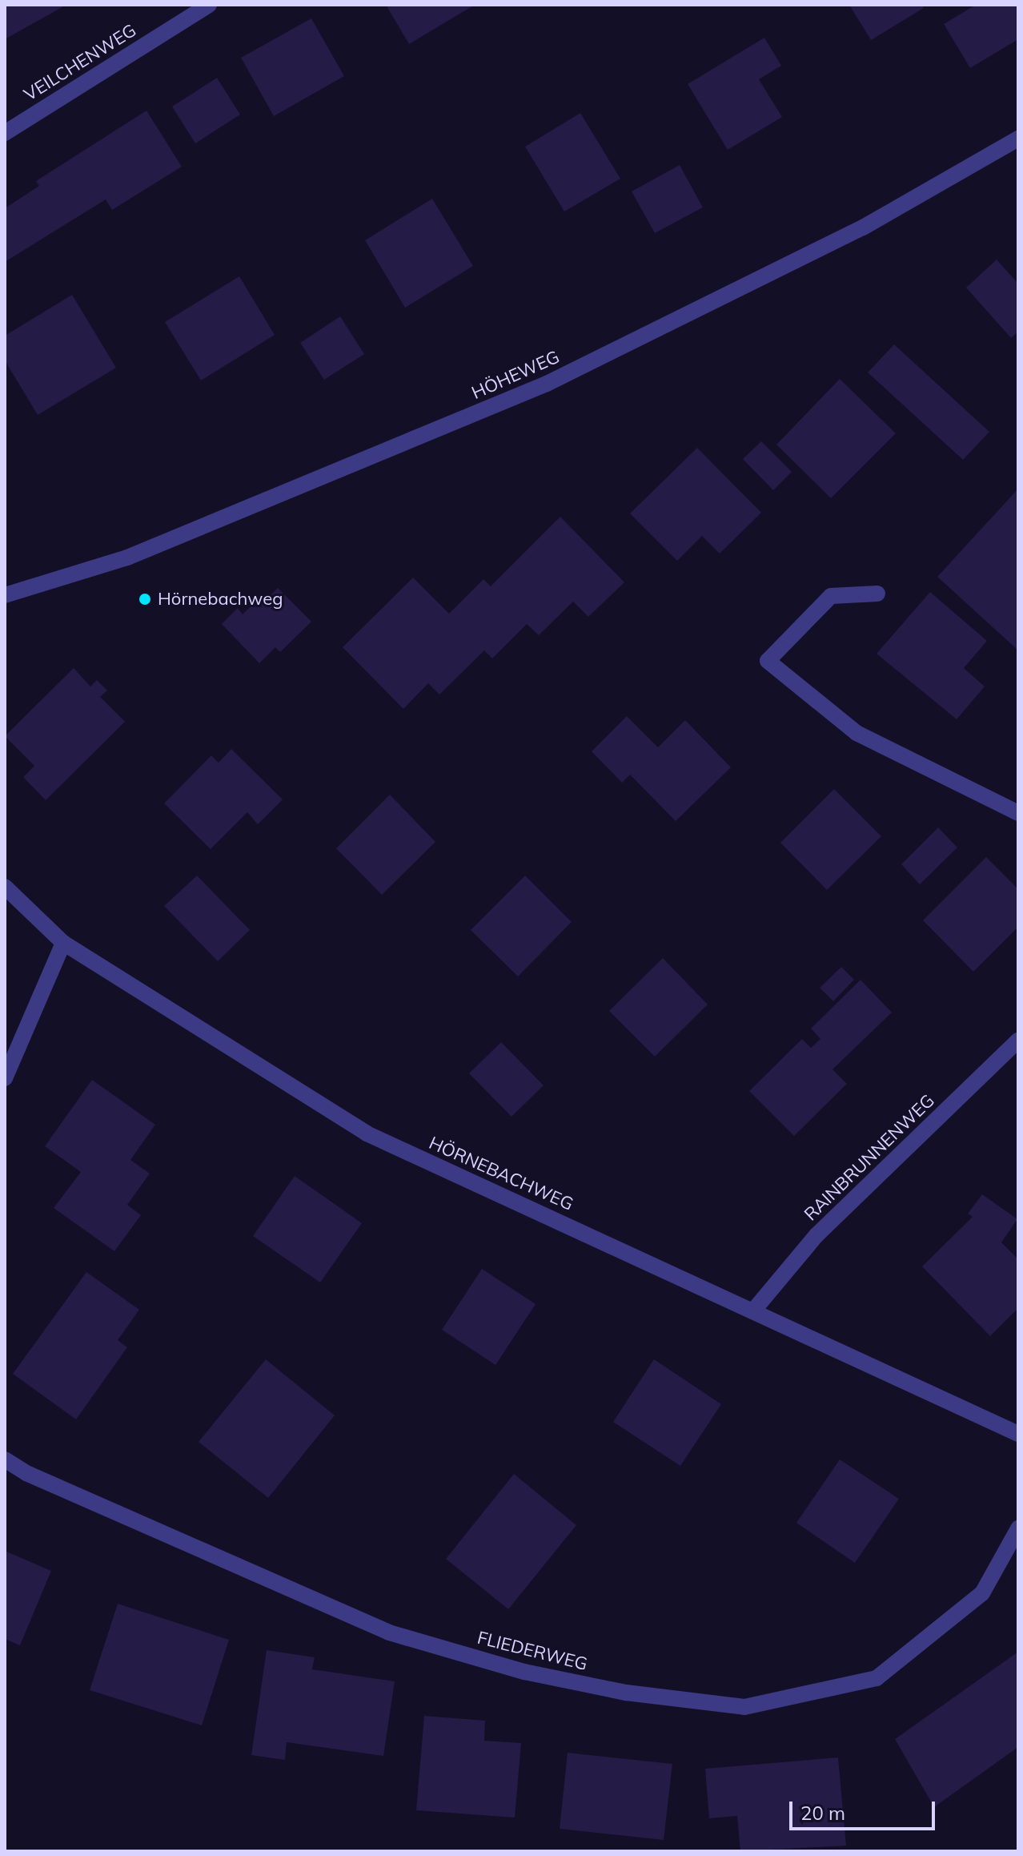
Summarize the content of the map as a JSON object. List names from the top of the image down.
{
  "streets": {
    "street": [
      "VEILCHENWEG",
      "HÖHEWEG",
      "RAINBRUNNENWEG",
      "HÖRNEBACHWEG",
      "FLIEDERWEG"
    ]
  },
  "crossings": [
    ["RAINBRUNNENWEG", "HÖRNEBACHWEG"]
  ],
  "places": ["Hörnebachweg"],
  "scale_bar": "20 m"
}
